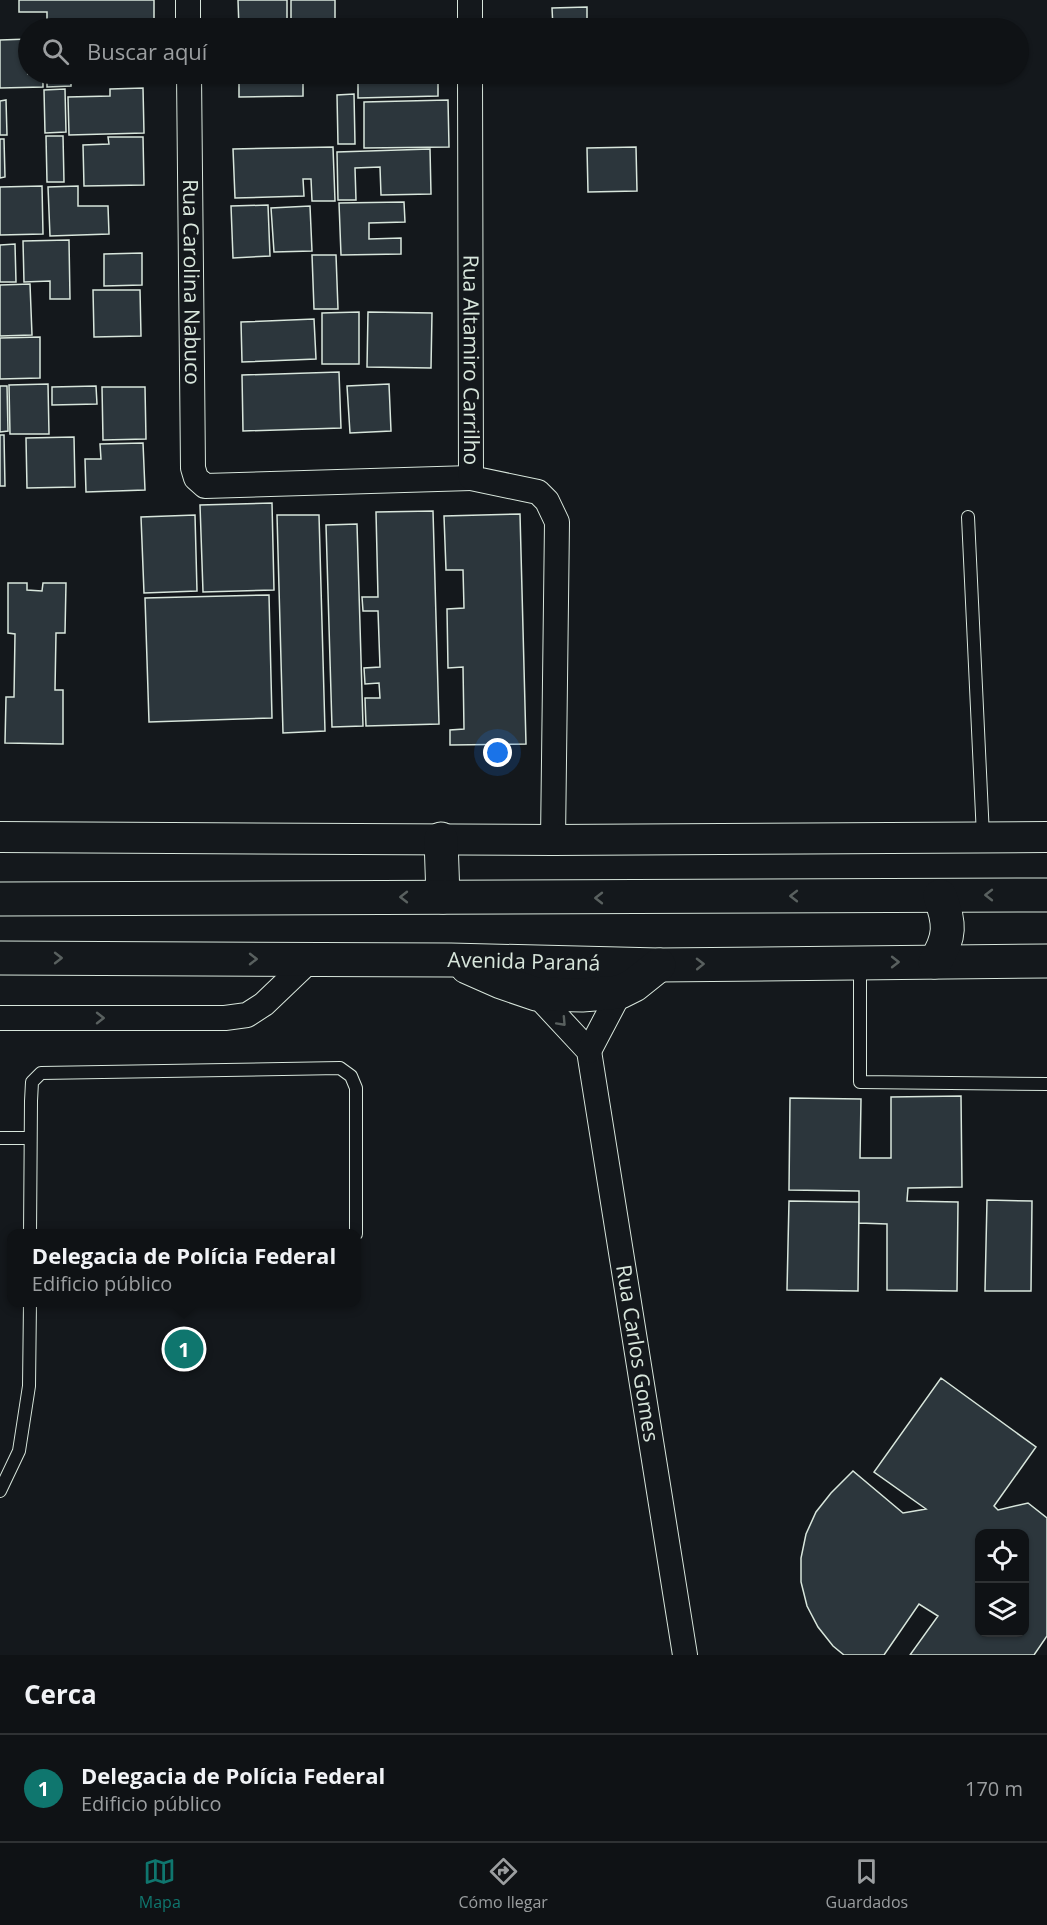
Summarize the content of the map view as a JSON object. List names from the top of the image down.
{
  "streets": {
    "main road": ["Avenida Paraná"],
    "street": ["Rua Carolina Nabuco", "Rua Altamiro Carrilho", "Rua Carlos Gomes"]
  },
  "crossings": [
    ["Rua Carolina Nabuco", "Rua Altamiro Carrilho"]
  ],
  "page": {
    "search": "Buscar aquí",
    "popup": ["Delegacia de Polícia Federal", "Edificio público"],
    "pins": "1",
    "heading": "Cerca",
    "list": [
      {
        "mark": "1",
        "name": "Delegacia de Polícia Federal",
        "note": "Edificio público",
        "value": "170 m"
      }
    ],
    "nav": ["Mapa", "Cómo llegar", "Guardados"]
  }
}
